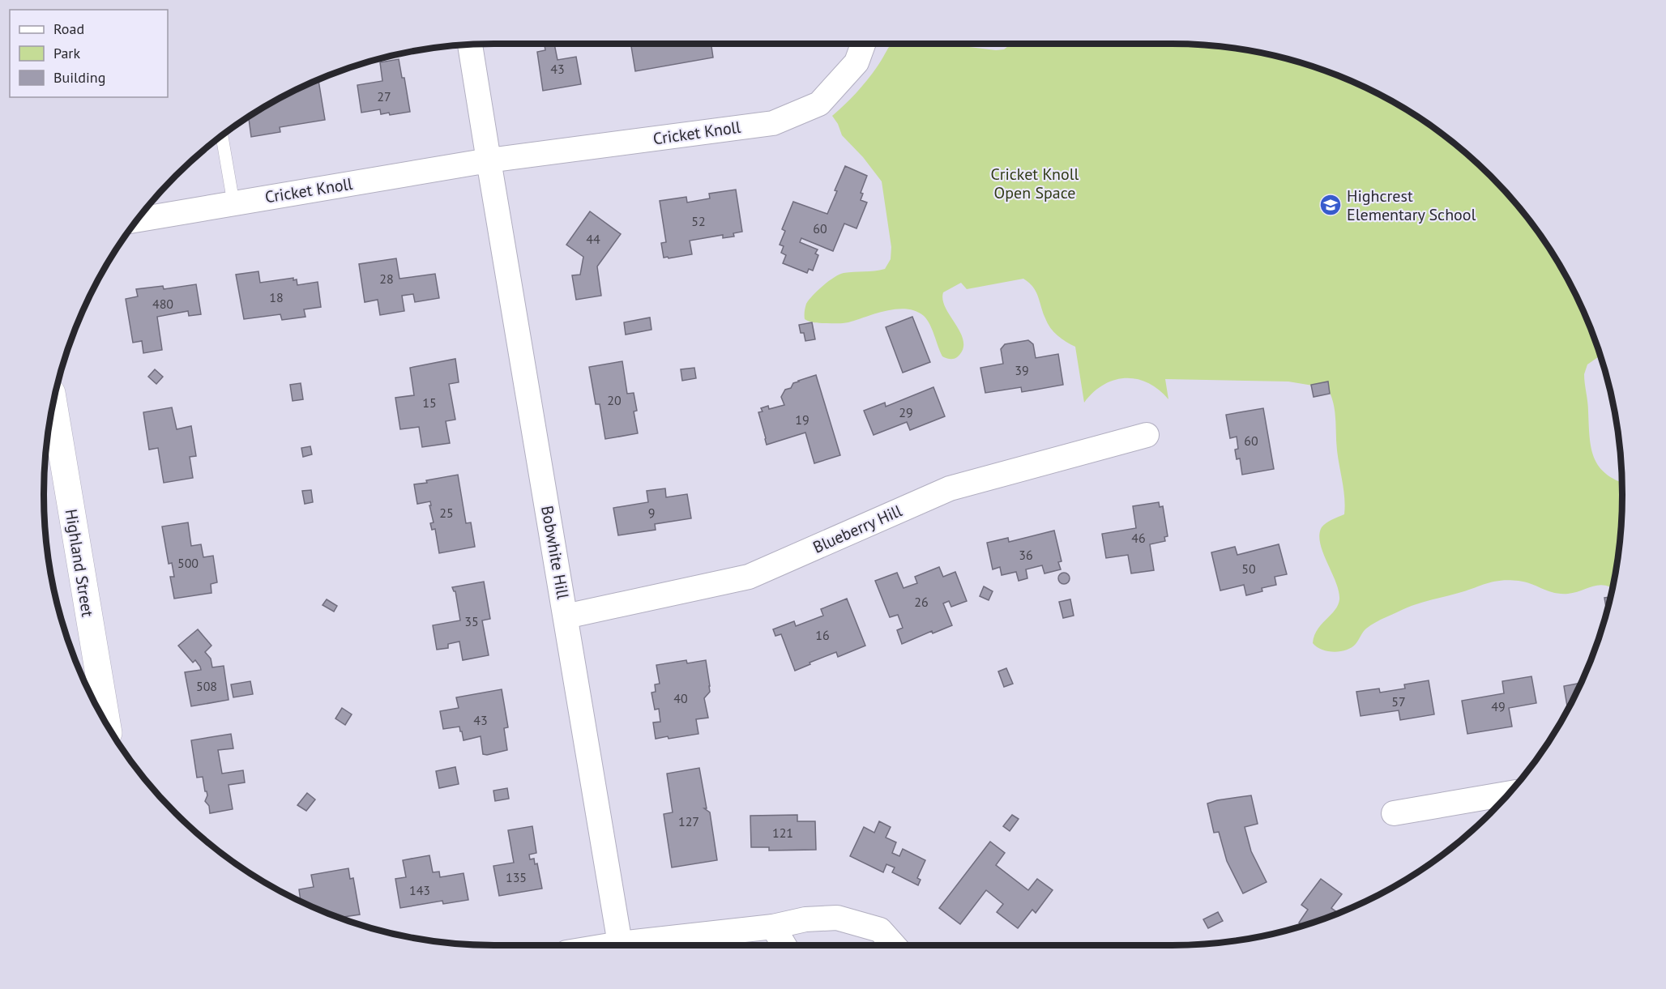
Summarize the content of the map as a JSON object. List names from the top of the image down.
{
  "streets": {
    "main road": ["Highland Street"],
    "street": ["Cricket Knoll", "Blueberry Hill", "Bobwhite Hill"]
  },
  "crossings": [
    ["Cricket Knoll", "Bobwhite Hill"],
    ["Blueberry Hill", "Bobwhite Hill"]
  ],
  "parks": ["Cricket Knoll Open Space"],
  "places": {
    "school or university": ["Highcrest Elementary School"]
  },
  "house_numbers": [
    "43",
    "27",
    "52",
    "60",
    "44",
    "28",
    "18",
    "480",
    "39",
    "20",
    "15",
    "29",
    "19",
    "60",
    "25",
    "9",
    "46",
    "36",
    "500",
    "50",
    "26",
    "35",
    "16",
    "508",
    "40",
    "57",
    "49",
    "43",
    "127",
    "121",
    "135",
    "143"
  ],
  "legend": ["Road", "Park", "Building"]
}
